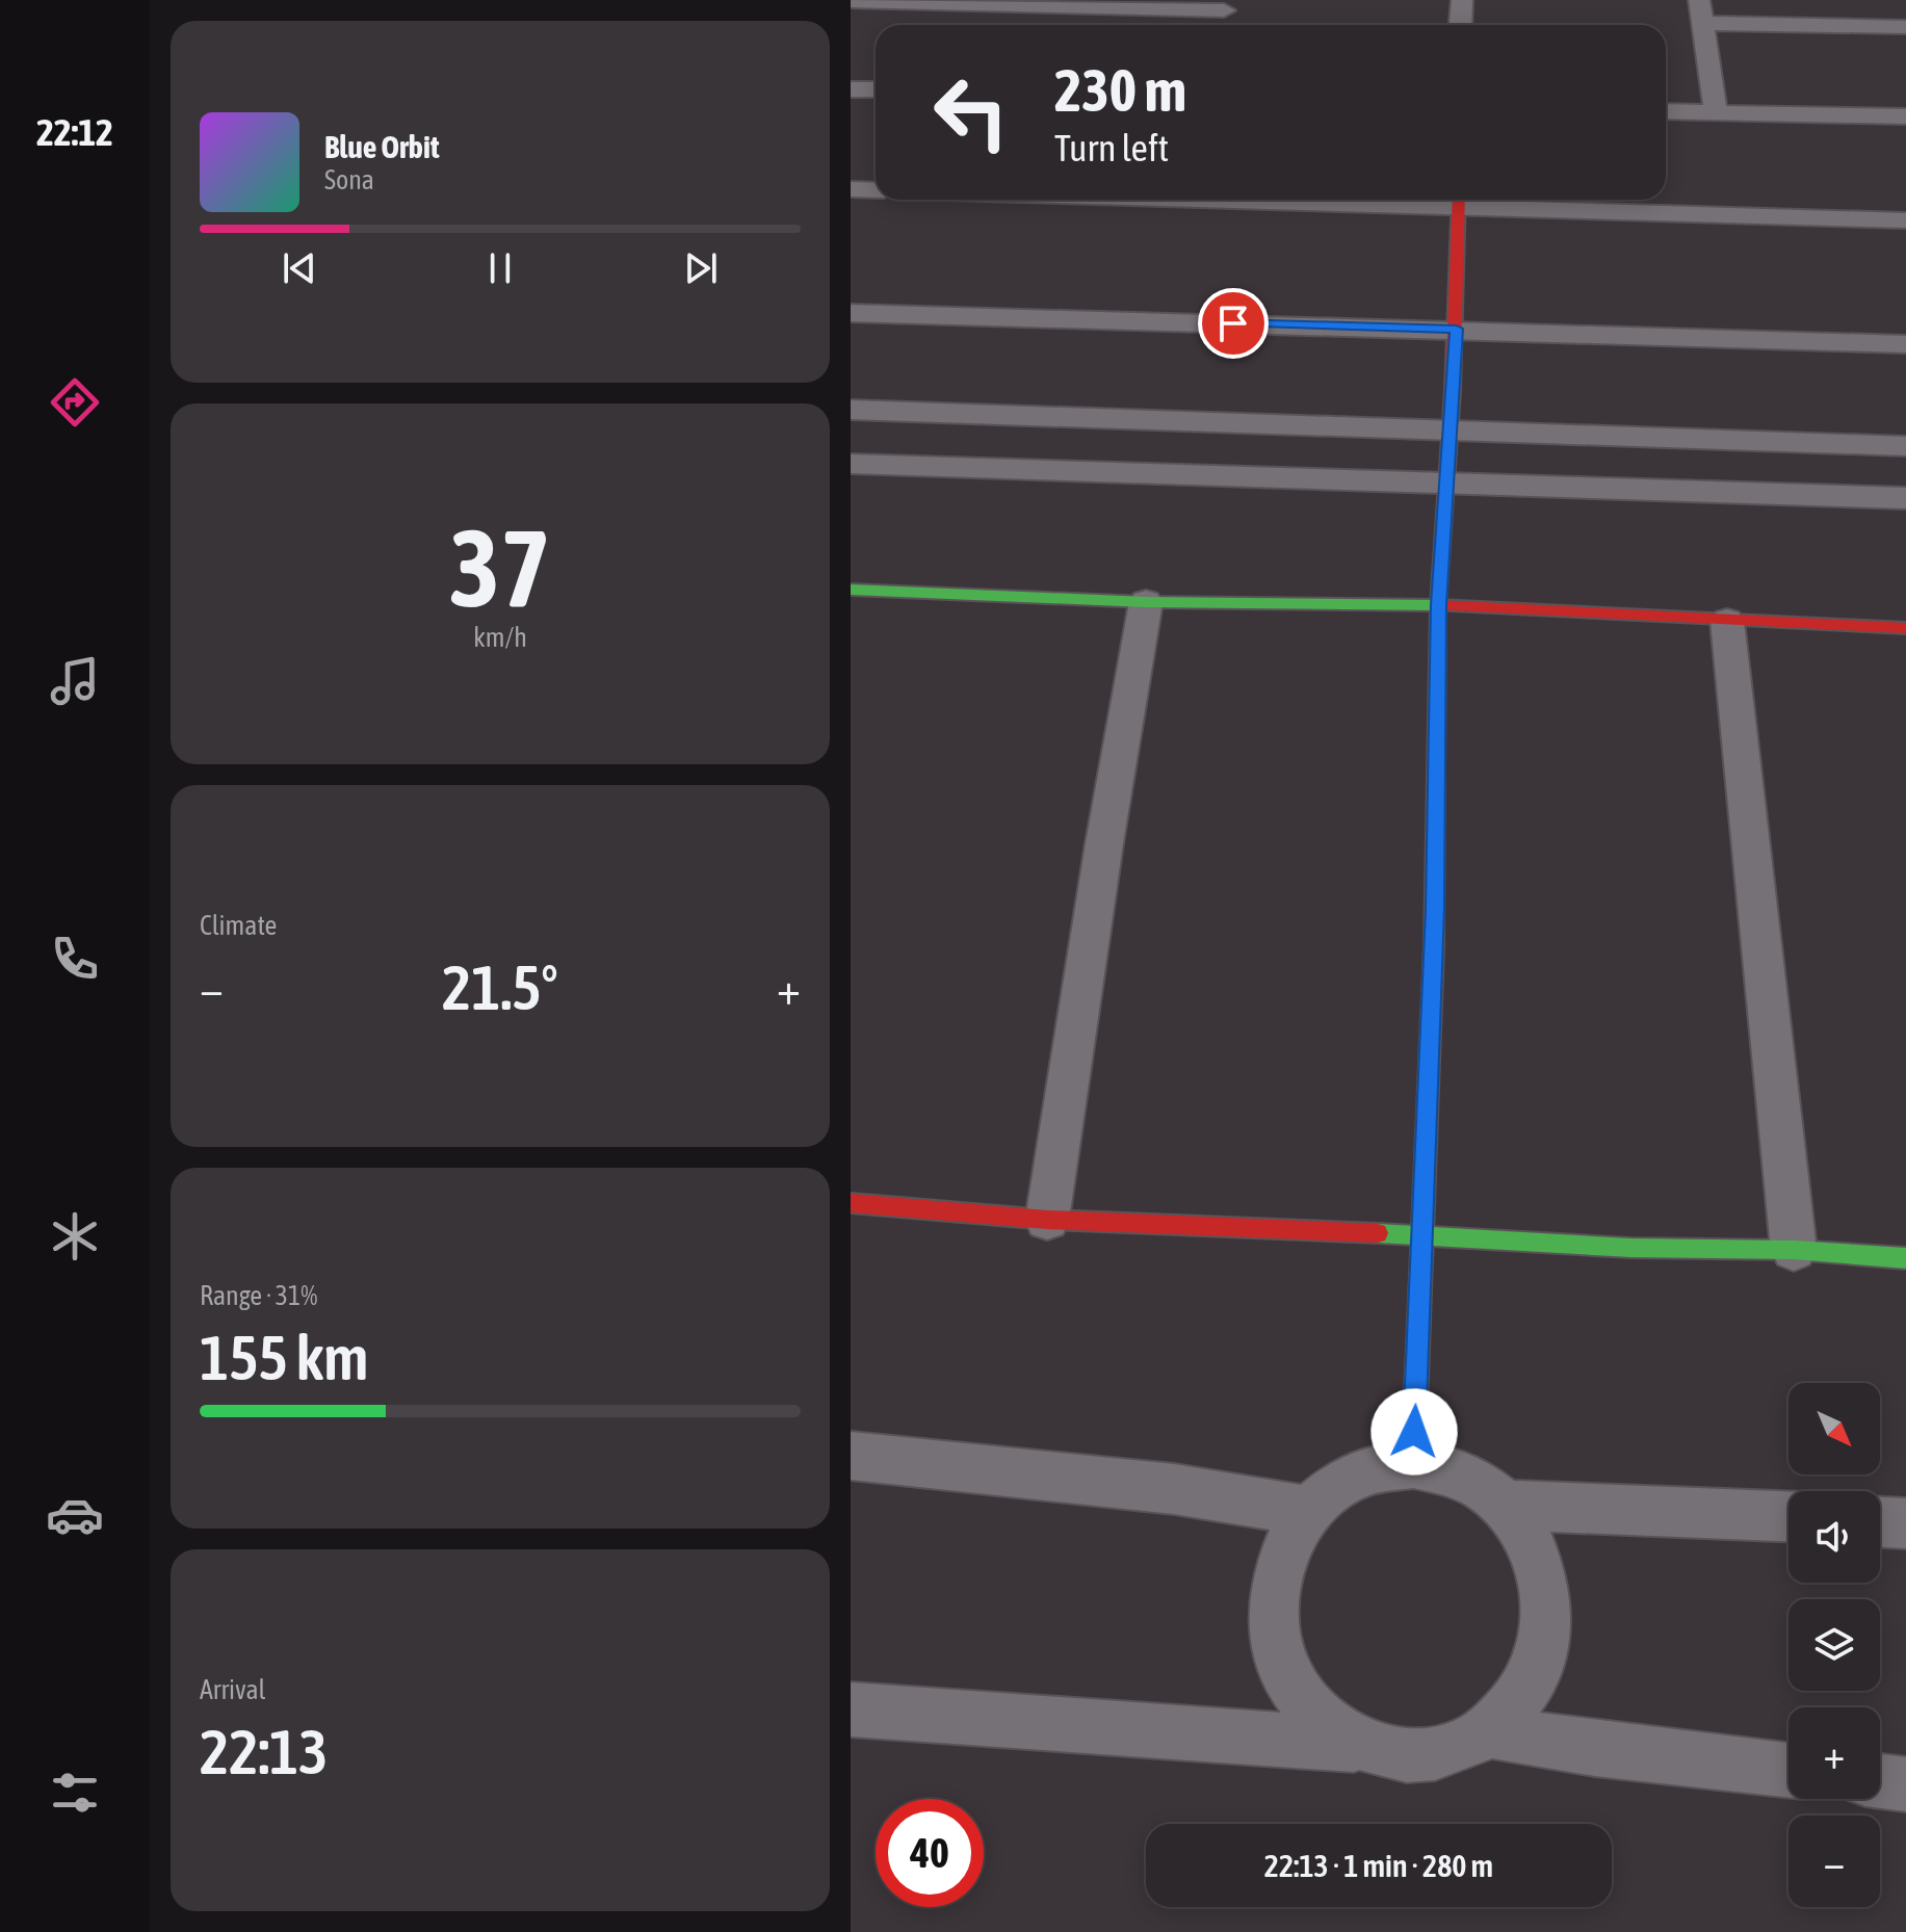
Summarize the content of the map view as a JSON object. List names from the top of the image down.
{
  "north": "bottom right",
  "page": {
    "tabs": "22:12",
    "turn": ["230 m", "Turn left"],
    "song": ["Blue Orbit", "Sona"],
    "tile": [
      ["37", "km/h"],
      "Climate",
      ["Range · 31%", "155 km"],
      ["Arrival", "22:13"]
    ],
    "heat": ["−", "21.5°", "+"],
    "map_buttons": ["+", "−"],
    "limit": "40",
    "trip": "22:13 · 1 min · 280 m"
  }
}
